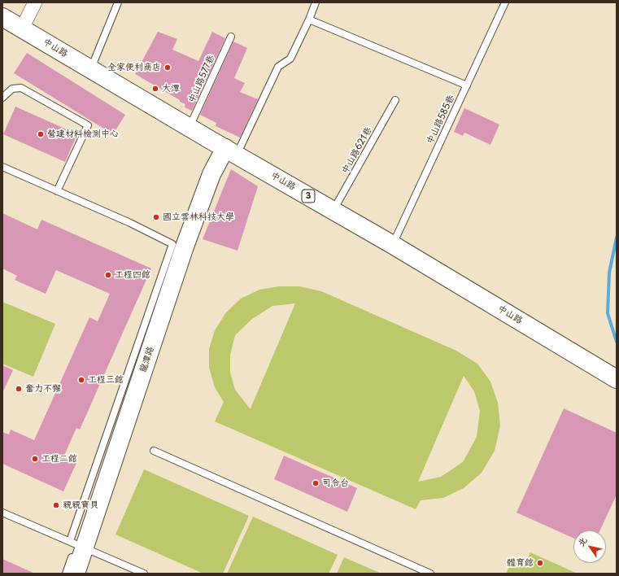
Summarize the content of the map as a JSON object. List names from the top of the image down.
{
  "streets": {
    "main road": ["中山路", "3", "龍潭路"],
    "lane": ["中山路577巷", "中山路585巷", "中山路621巷"]
  },
  "crossings": [
    ["中山路", "中山路577巷"],
    ["中山路", "中山路585巷"],
    ["中山路", "中山路621巷"],
    ["中山路", "龍潭路"]
  ],
  "places": [
    "全家便利商店",
    "大潭",
    "營建材料檢測中心",
    "國立雲林科技大學",
    "工程四館",
    "工程三館",
    "奮力不懈",
    "工程二館",
    "司令台",
    "親親寶貝",
    "體育館"
  ],
  "north": "top left"
}
